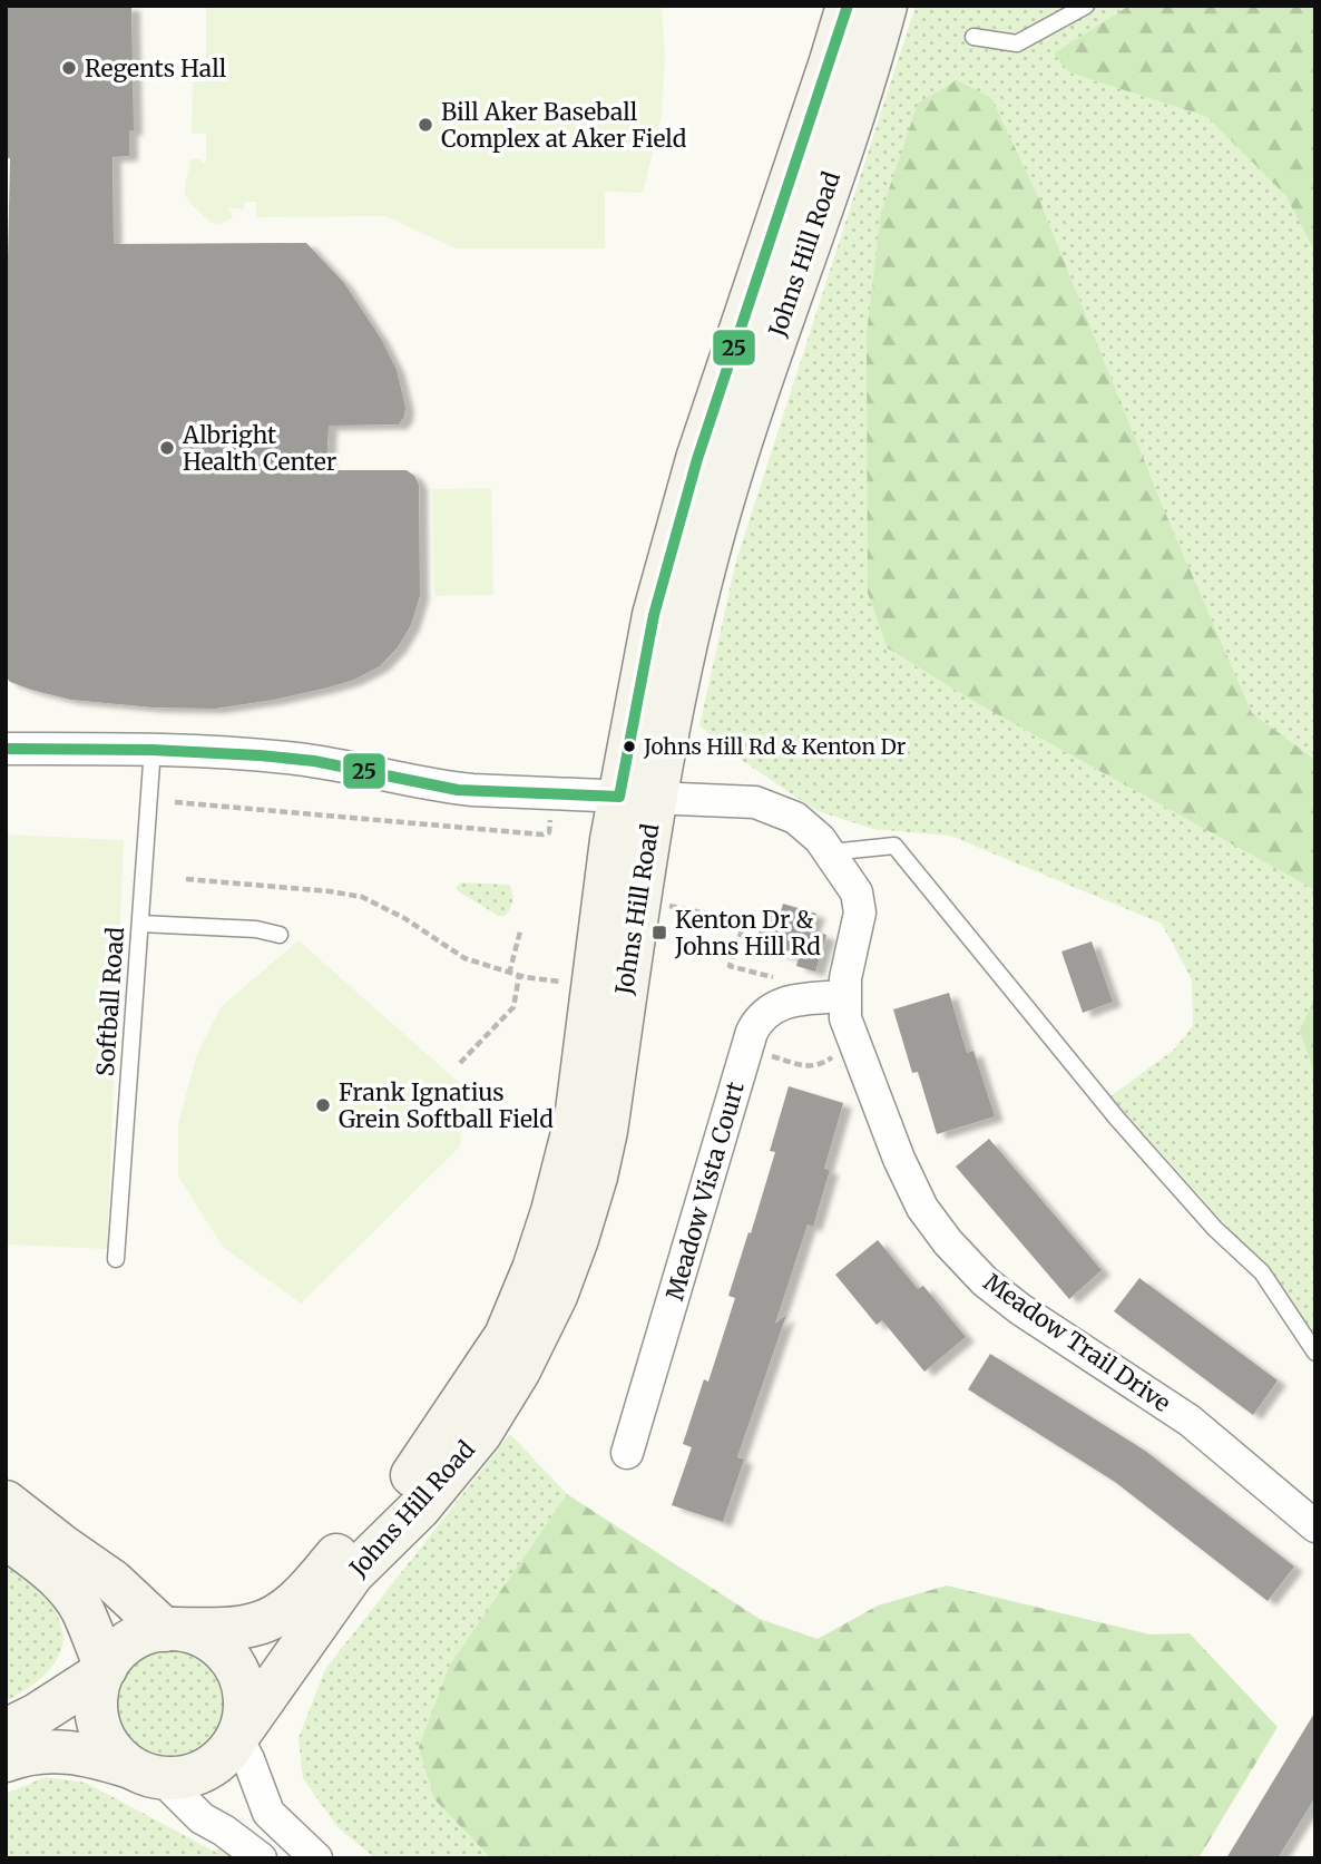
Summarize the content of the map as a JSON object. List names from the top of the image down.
{
  "streets": {
    "main road": ["Johns Hill Road"],
    "street": ["Meadow Vista Court", "Meadow Trail Drive"],
    "lane": ["Softball Road"]
  },
  "crossings": [
    ["Johns Hill Road", "Meadow Trail Drive"],
    ["Softball Road", "Meadow Trail Drive"]
  ],
  "places": {
    "other": [
      "Regents Hall",
      "Bill Aker Baseball Complex at Aker Field",
      "Albright Health Center",
      "Johns Hill Rd & Kenton Dr",
      "Frank Ignatius Grein Softball Field"
    ],
    "transit": ["Kenton Dr & Johns Hill Rd"]
  },
  "lines": ["transit line 25"]
}
